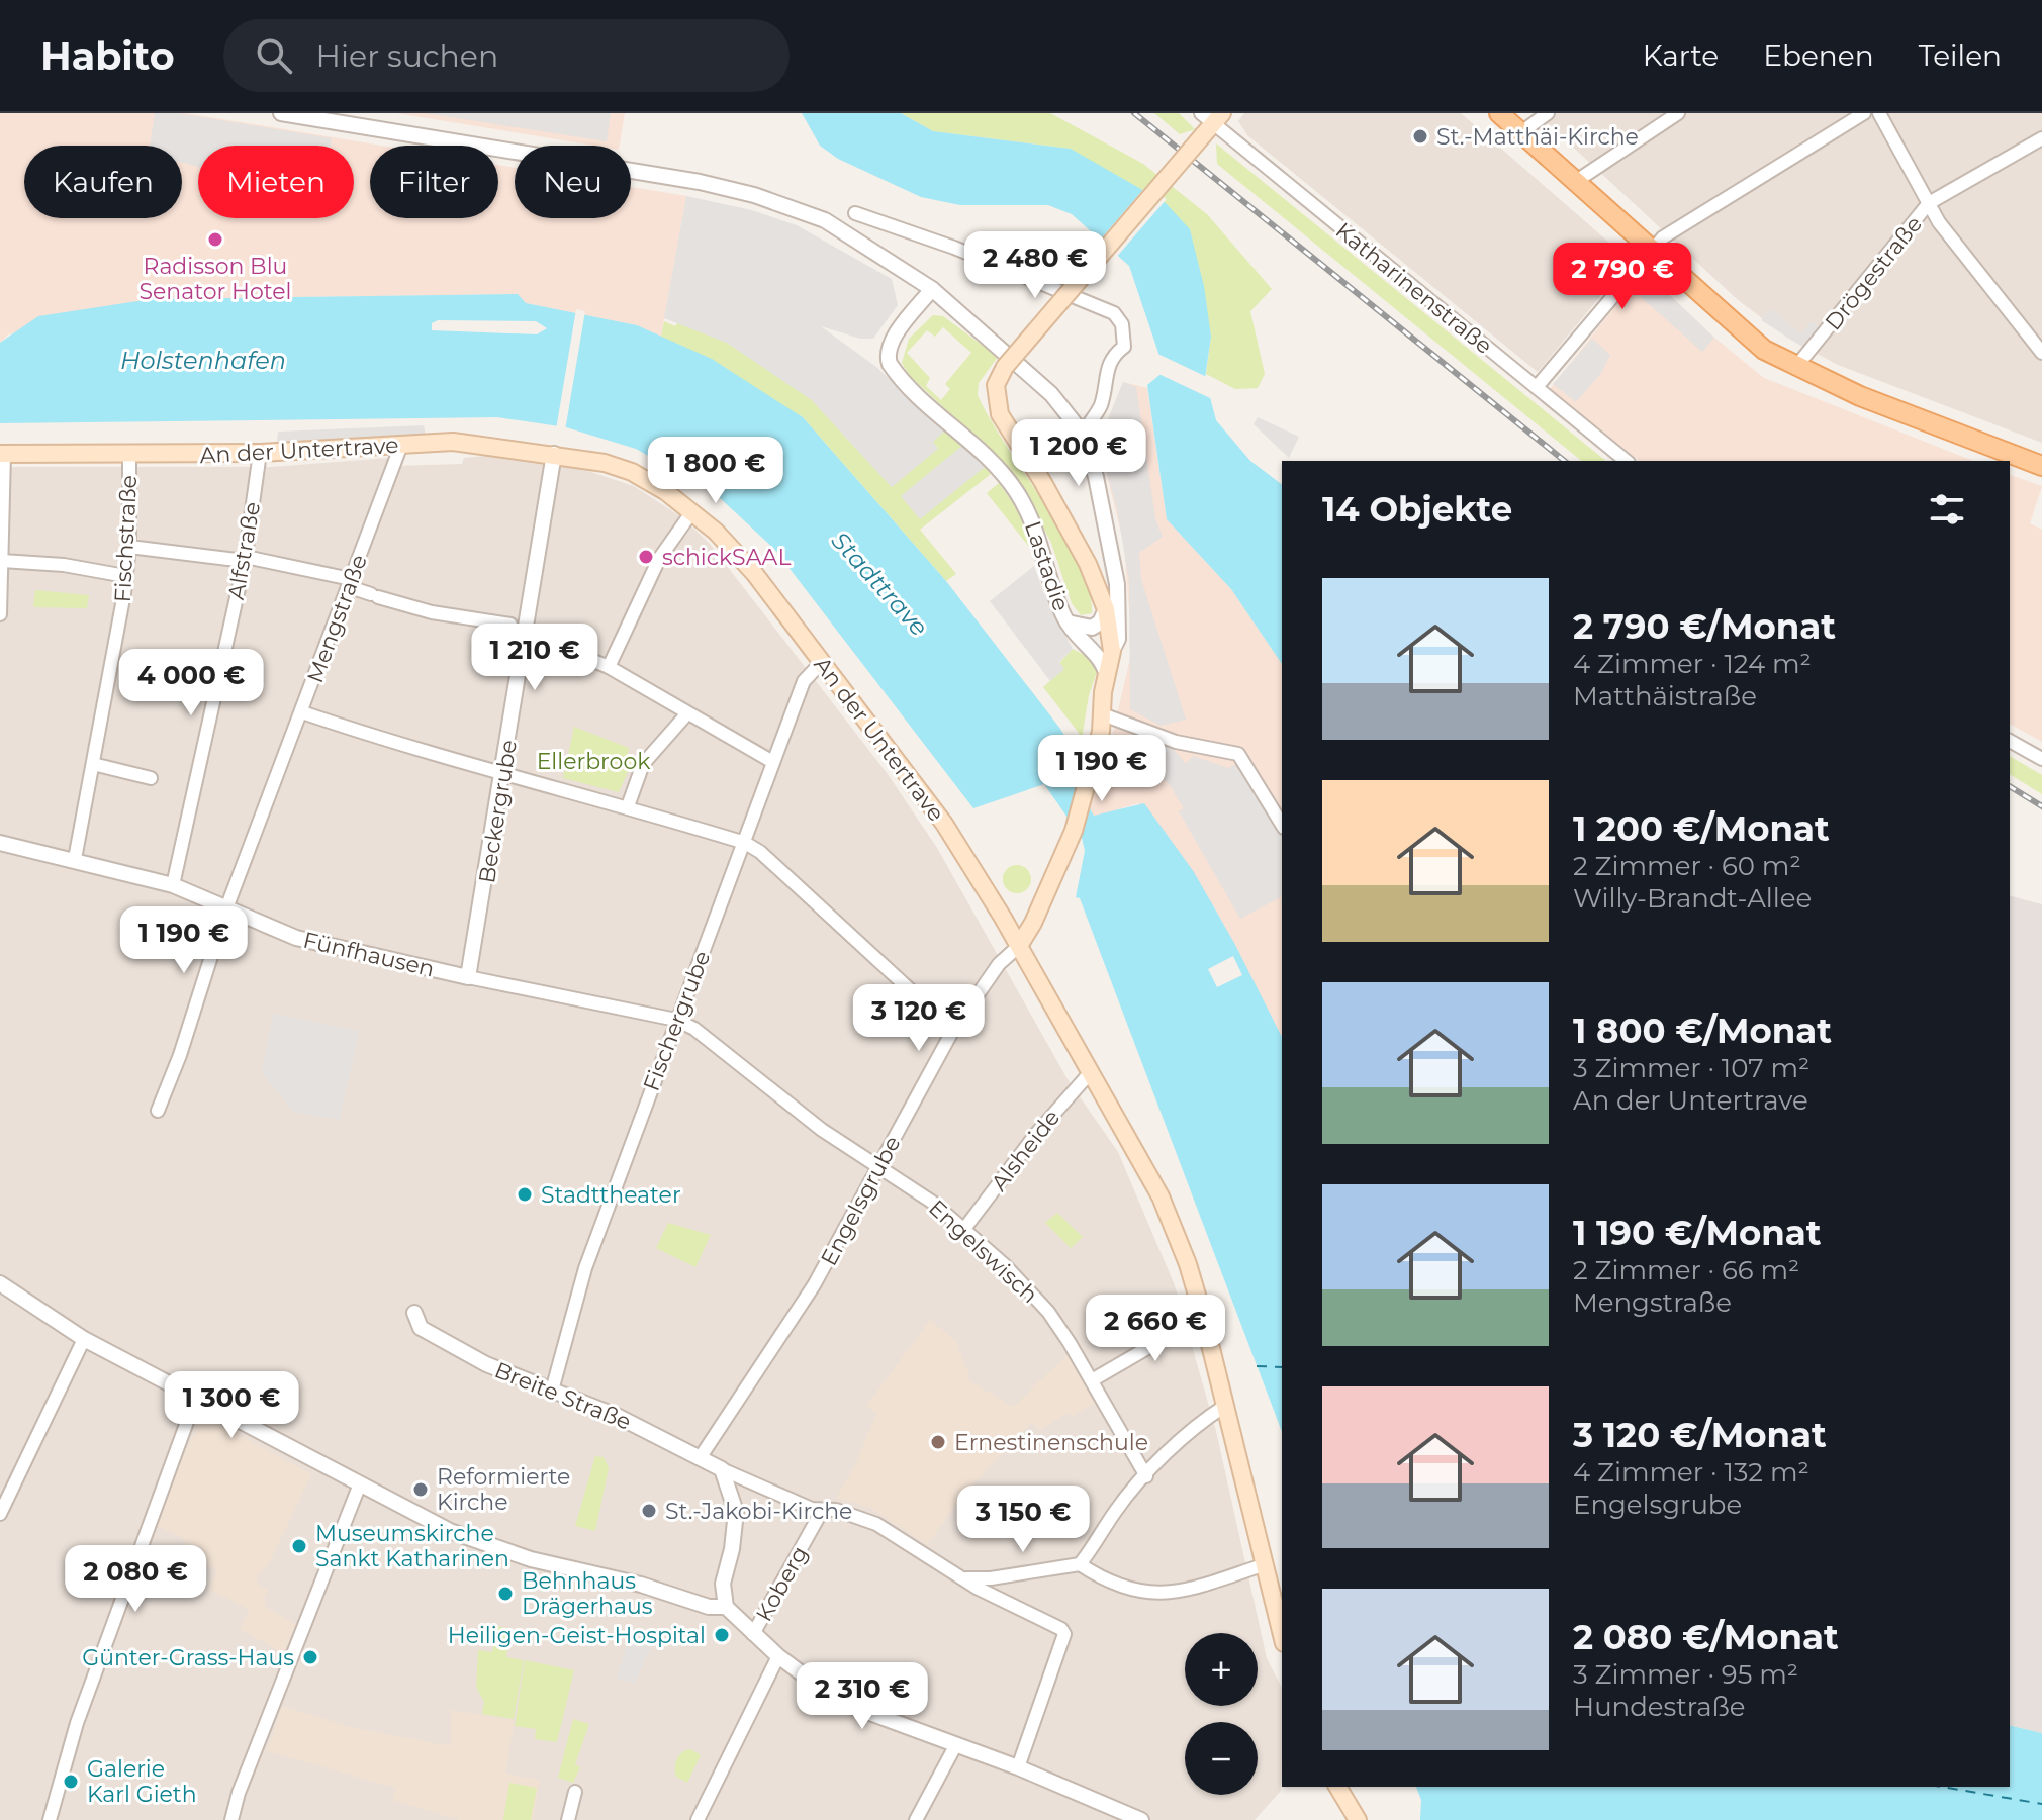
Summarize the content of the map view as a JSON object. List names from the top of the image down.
{
  "streets": {
    "main road": ["An der Untertrave"],
    "street": [
      "Drögestraße",
      "Katharinenstraße",
      "Fischstraße",
      "Alfstraße",
      "Lastadie",
      "Mengstraße",
      "Beckergrube",
      "Fünfhausen",
      "Fischergrube",
      "Alsheide",
      "Engelsgrube",
      "Engelswisch",
      "Breite Straße",
      "Koberg"
    ]
  },
  "crossings": [
    ["An der Untertrave", "Fischstraße"],
    ["An der Untertrave", "Alfstraße"],
    ["An der Untertrave", "Mengstraße"],
    ["An der Untertrave", "Beckergrube"],
    ["An der Untertrave", "Fischergrube"],
    ["An der Untertrave", "Alsheide"],
    ["An der Untertrave", "Engelsgrube"],
    ["Fischstraße", "Fünfhausen"],
    ["Alfstraße", "Fünfhausen"],
    ["Mengstraße", "Fünfhausen"],
    ["Beckergrube", "Fünfhausen"],
    ["Fischergrube", "Engelswisch"],
    ["Fischergrube", "Breite Straße"],
    ["Alsheide", "Engelswisch"],
    ["Engelsgrube", "Engelswisch"],
    ["Engelsgrube", "Breite Straße"],
    ["Breite Straße", "Koberg"]
  ],
  "water": ["Holstenhafen", "Stadttrave"],
  "parks": ["Ellerbrook"],
  "places": [
    "St.-Matthäi-Kirche",
    "Radisson Blu Senator Hotel",
    "schickSAAL",
    "Stadttheater",
    "Ernestinenschule",
    "Reformierte Kirche",
    "St.-Jakobi-Kirche",
    "Museumskirche Sankt Katharinen",
    "Behnhaus Drägerhaus",
    "Heiligen-Geist-Hospital",
    "Günter-Grass-Haus",
    "Galerie Karl Gieth"
  ],
  "page": {
    "header": "Habito",
    "search": "Hier suchen",
    "nav": ["Karte", "Ebenen", "Teilen"],
    "chip": [
      "Kaufen",
      "Mieten",
      "Filter",
      "Neu"
    ],
    "price": [
      "2 480 €",
      "2 790 €",
      "1 200 €",
      "1 800 €",
      "1 210 €",
      "4 000 €",
      "1 190 €",
      "1 190 €",
      "3 120 €",
      "2 660 €",
      "1 300 €",
      "3 150 €",
      "2 080 €",
      "2 310 €"
    ],
    "heading": "14 Objekte",
    "list": [
      {
        "name": "2 790 €/Monat",
        "note": "4 Zimmer · 124 m² · Matthäistraße"
      },
      {
        "name": "1 200 €/Monat",
        "note": "2 Zimmer · 60 m² · Willy-Brandt-Allee"
      },
      {
        "name": "1 800 €/Monat",
        "note": "3 Zimmer · 107 m² · An der Untertrave"
      },
      {
        "name": "1 190 €/Monat",
        "note": "2 Zimmer · 66 m² · Mengstraße"
      },
      {
        "name": "3 120 €/Monat",
        "note": "4 Zimmer · 132 m² · Engelsgrube"
      },
      {
        "name": "2 080 €/Monat",
        "note": "3 Zimmer · 95 m² · Hundestraße"
      }
    ],
    "map_buttons": ["+", "−"]
  }
}
